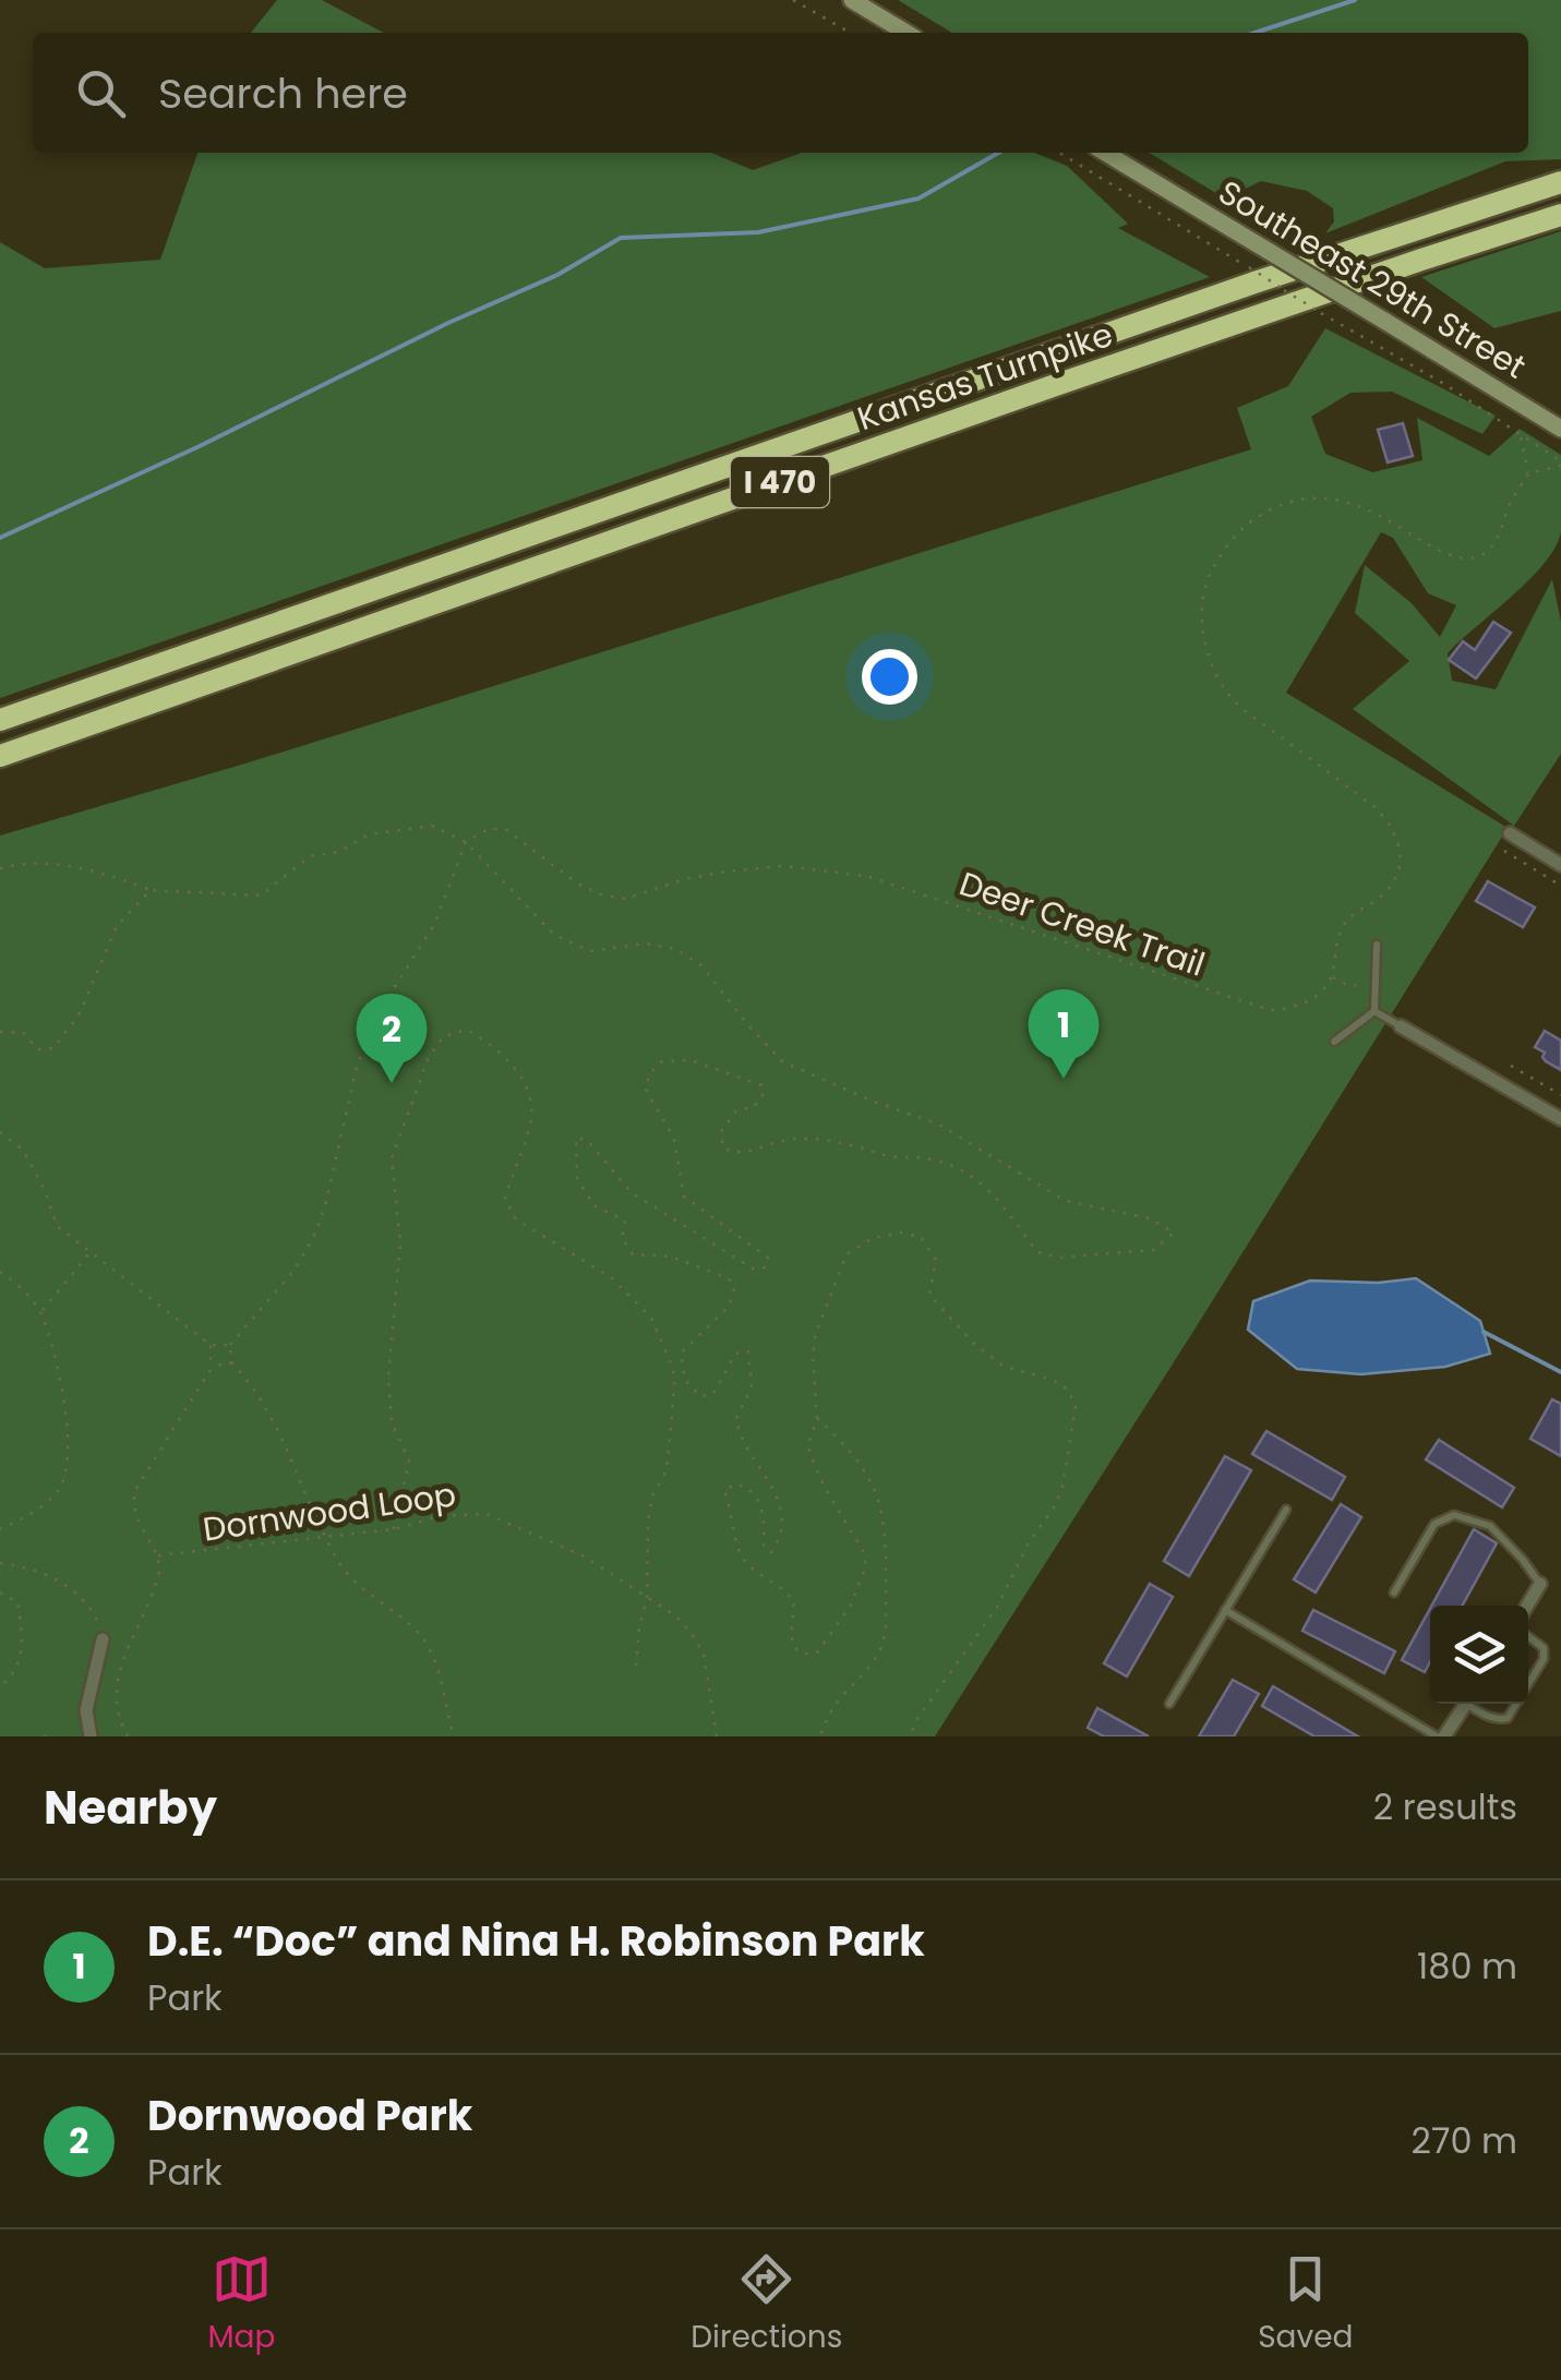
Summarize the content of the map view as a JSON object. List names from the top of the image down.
{
  "streets": {
    "highway": ["Kansas Turnpike", "I 470"],
    "main road": ["Southeast 29th Street"],
    "path": ["Deer Creek Trail", "Dornwood Loop"]
  },
  "page": {
    "search": "Search here",
    "pins": ["1", "2"],
    "heading": ["Nearby", "2 results"],
    "list": [
      {
        "mark": "1",
        "name": "D.E. “Doc” and Nina H. Robinson Park",
        "note": "Park",
        "value": "180 m"
      },
      {
        "mark": "2",
        "name": "Dornwood Park",
        "note": "Park",
        "value": "270 m"
      }
    ],
    "nav": ["Map", "Directions", "Saved"]
  }
}
